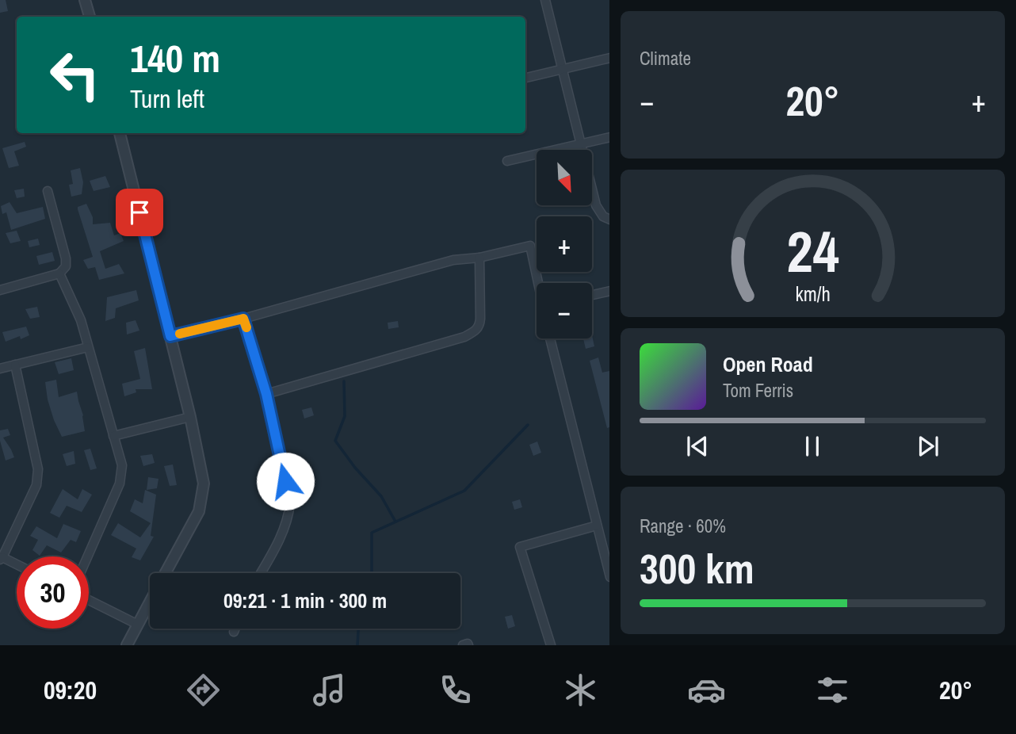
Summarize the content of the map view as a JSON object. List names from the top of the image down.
{
  "north": "bottom right",
  "page": {
    "tile": [
      "Climate",
      ["Range · 60%", "300 km"]
    ],
    "turn": ["140 m", "Turn left"],
    "heat": ["−", "20°", "+"],
    "map_buttons": ["+", "−"],
    "song": ["Open Road", "Tom Ferris"],
    "limit": "30",
    "trip": "09:21 · 1 min · 300 m",
    "tabs": ["09:20", "20°"],
    "gauge": ["24", "km/h"]
  }
}
